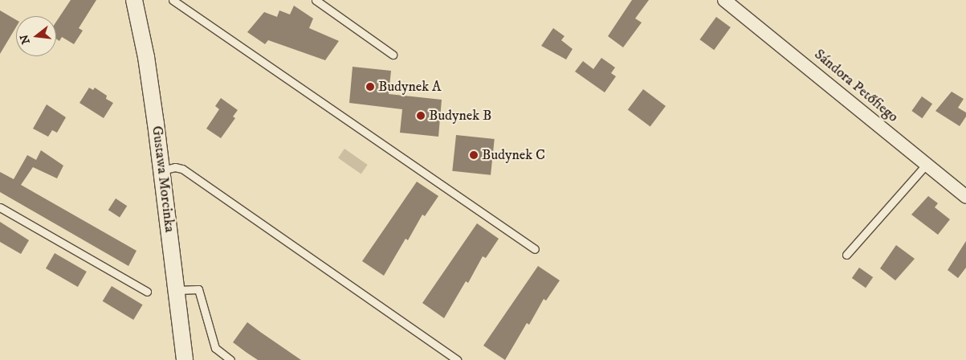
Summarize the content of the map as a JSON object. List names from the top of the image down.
{
  "streets": {
    "street": ["Sándora Petőfiego", "Gustawa Morcinka"]
  },
  "places": ["Budynek A", "Budynek B", "Budynek C"],
  "north": "left"
}
